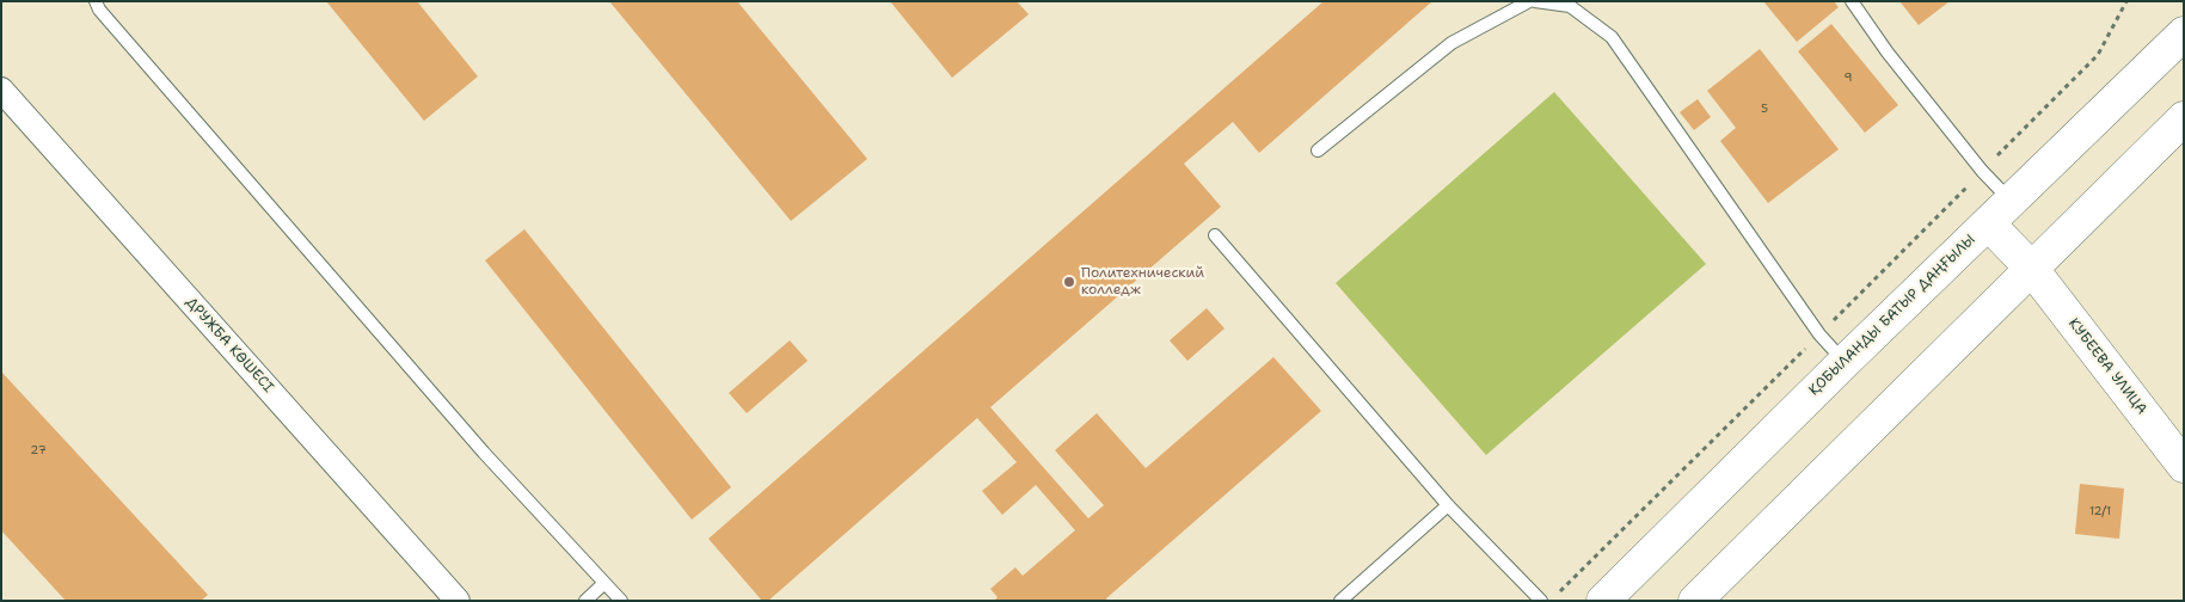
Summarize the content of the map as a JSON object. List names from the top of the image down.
{
  "streets": {
    "main road": ["ҚОБЫЛАНДЫ БАТЫР ДАҢҒЫЛЫ", "КУБЕЕВА УЛИЦА"],
    "street": ["ДРУЖБА КӨШЕСІ"]
  },
  "crossings": [
    ["ҚОБЫЛАНДЫ БАТЫР ДАҢҒЫЛЫ", "КУБЕЕВА УЛИЦА"]
  ],
  "places": ["Политехнический колледж"],
  "house_numbers": [
    "9",
    "5",
    "27",
    "12/1"
  ]
}
